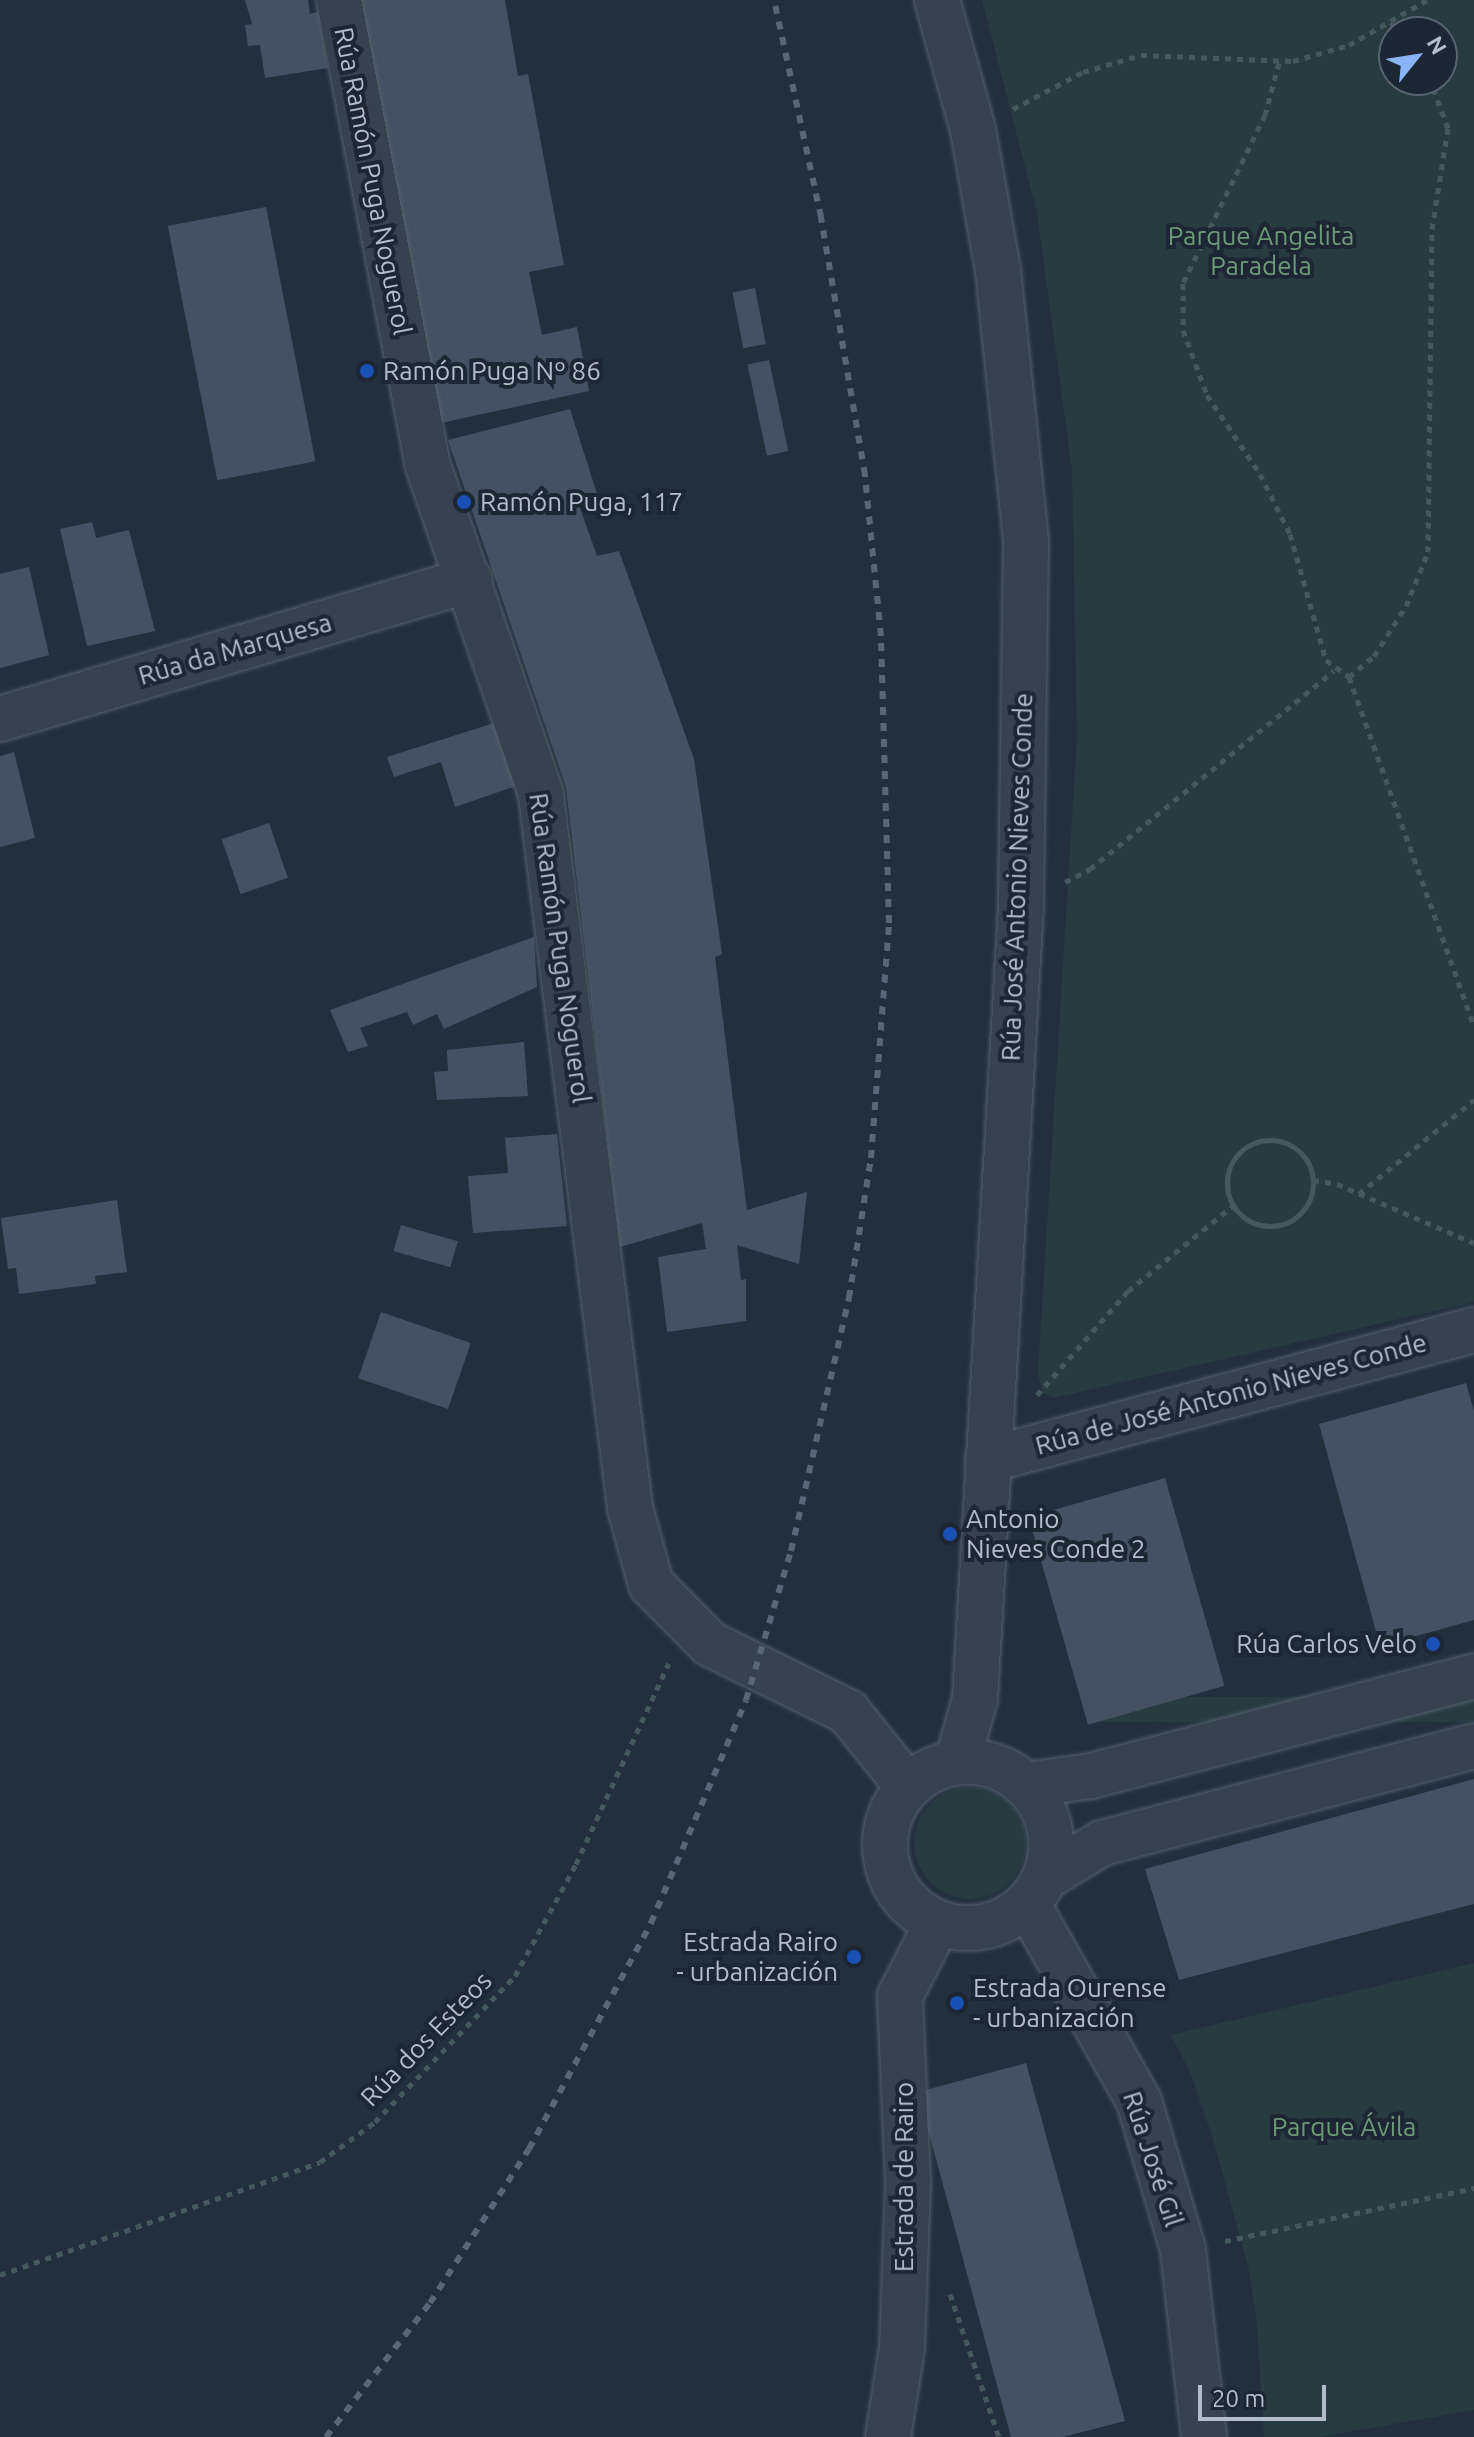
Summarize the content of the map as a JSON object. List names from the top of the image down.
{
  "streets": {
    "street": [
      "Rúa Ramón Puga Noguerol",
      "Rúa da Marquesa",
      "Rúa José Antonio Nieves Conde",
      "Rúa de José Antonio Nieves Conde",
      "Rúa José Gil",
      "Estrada de Rairo"
    ],
    "path": ["Rúa dos Esteos"]
  },
  "crossings": [
    ["Rúa Ramón Puga Noguerol", "Rúa da Marquesa"],
    ["Rúa Ramón Puga Noguerol", "Rúa José Antonio Nieves Conde"],
    ["Rúa Ramón Puga Noguerol", "Rúa dos Esteos"],
    ["Rúa Ramón Puga Noguerol", "Rúa José Gil"],
    ["Rúa Ramón Puga Noguerol", "Estrada de Rairo"],
    ["Rúa José Antonio Nieves Conde", "Rúa de José Antonio Nieves Conde"],
    ["Rúa José Antonio Nieves Conde", "Rúa José Gil"],
    ["Rúa José Antonio Nieves Conde", "Estrada de Rairo"],
    ["Rúa José Gil", "Estrada de Rairo"]
  ],
  "parks": ["Parque Angelita Paradela", "Parque Ávila"],
  "places": [
    "Ramón Puga Nº 86",
    "Ramón Puga, 117",
    "Antonio Nieves Conde 2",
    "Rúa Carlos Velo",
    "Estrada Rairo - urbanización",
    "Estrada Ourense - urbanización"
  ],
  "scale_bar": "20 m",
  "north": "top right"
}
